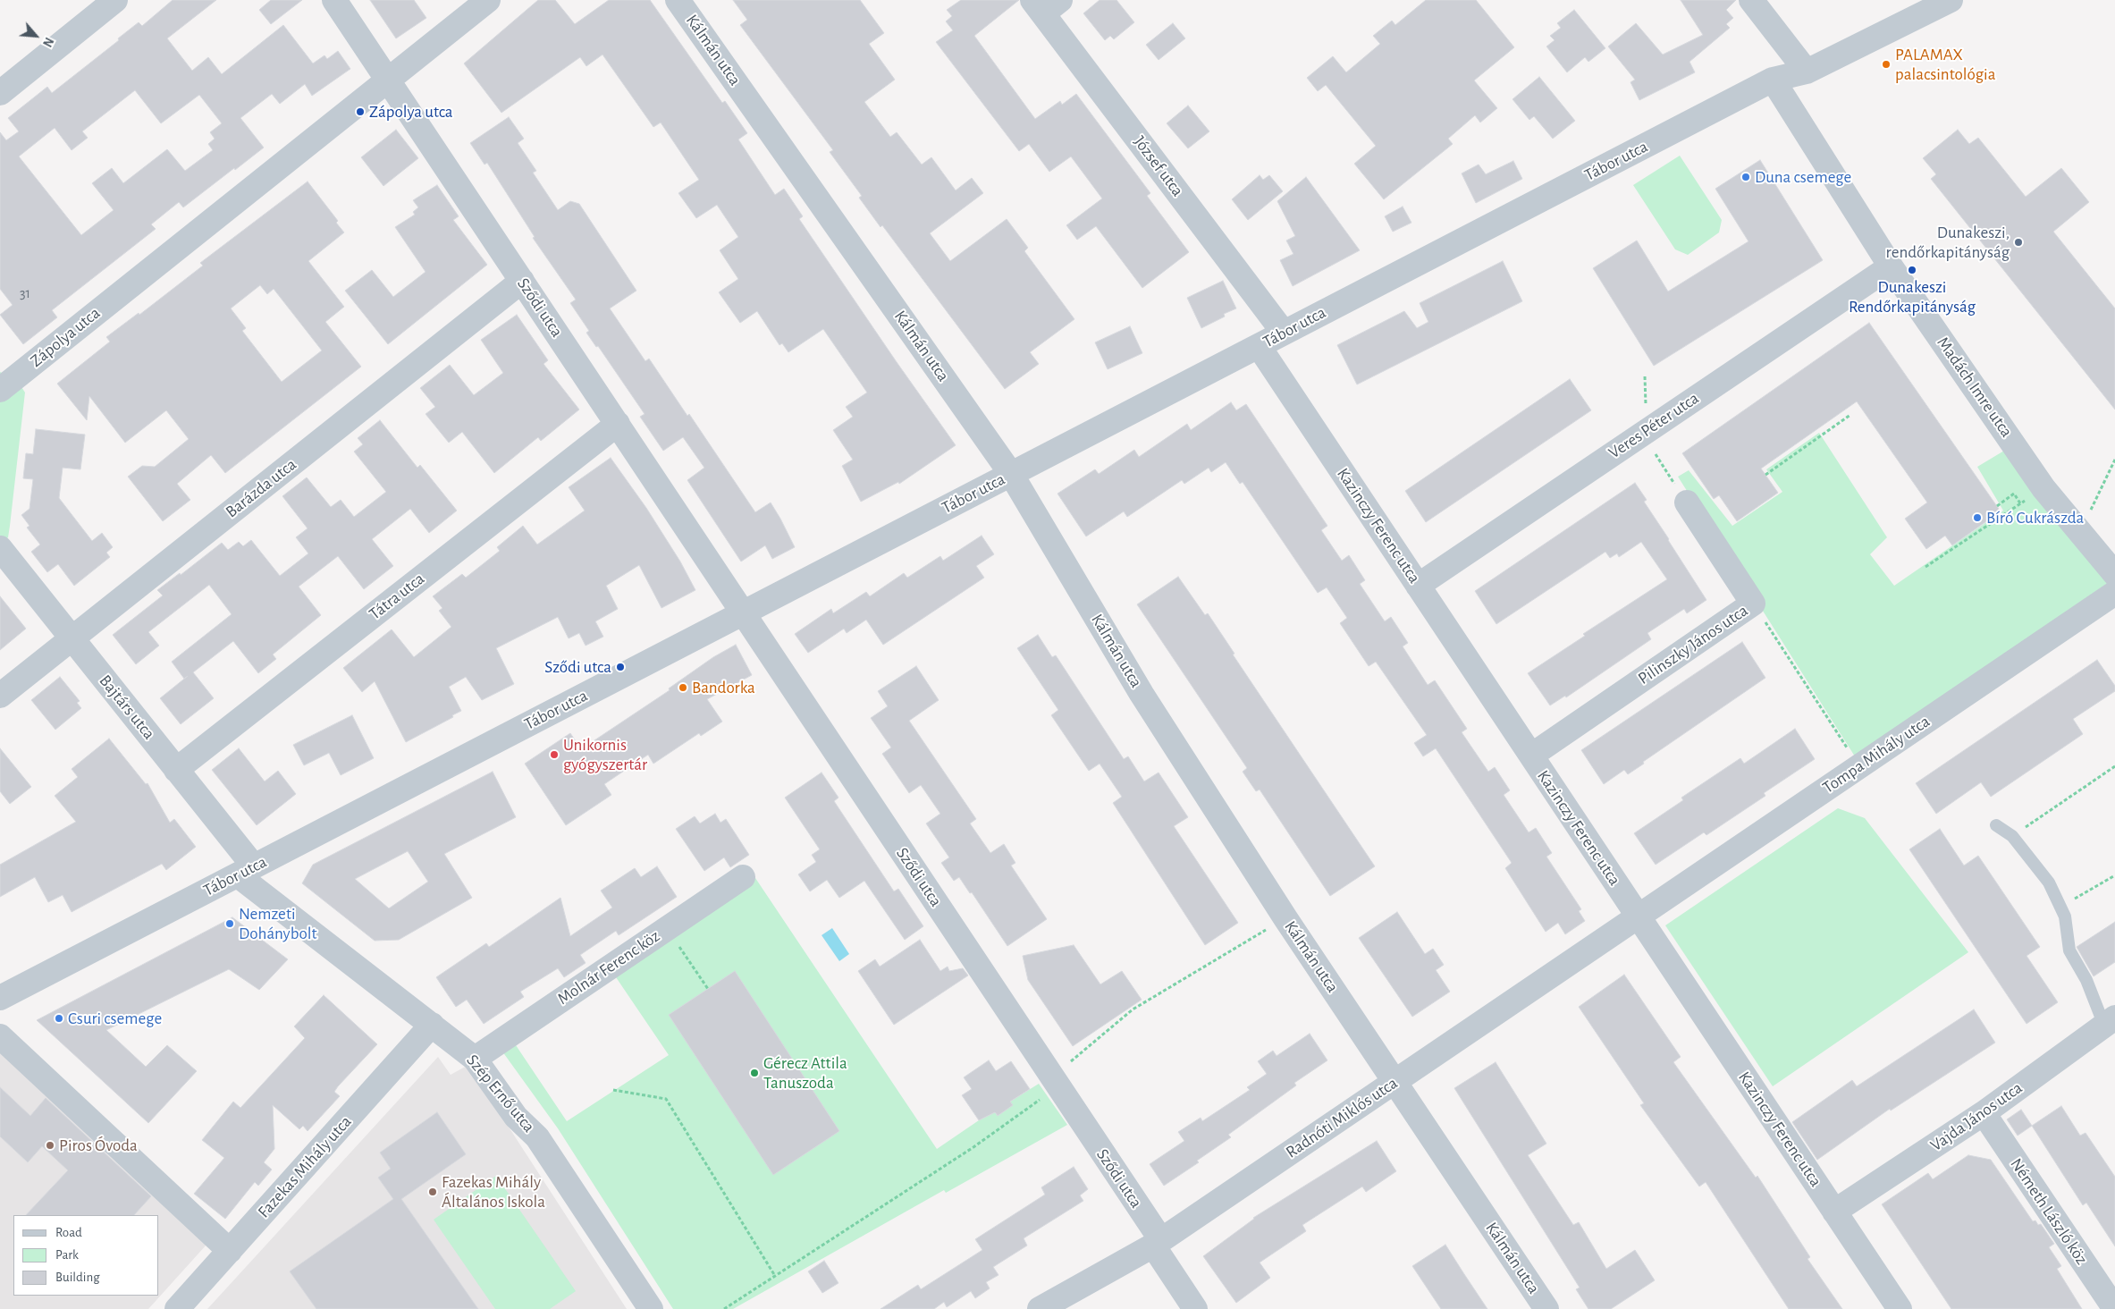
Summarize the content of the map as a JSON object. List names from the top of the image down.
{
  "streets": {
    "street": [
      "Kálmán utca",
      "Tábor utca",
      "József utca",
      "Sződi utca",
      "Zápolya utca",
      "Madách Imre utca",
      "Veres Péter utca",
      "Barázda utca",
      "Kazinczy Ferenc utca",
      "Tátra utca",
      "Pilinszky János utca",
      "Bajtárs utca",
      "Tompa Mihály utca",
      "Molnár Ferenc köz",
      "Szép Ernő utca",
      "Vajda János utca",
      "Radnóti Miklós utca",
      "Fazekas Mihály utca",
      "Németh László köz"
    ]
  },
  "crossings": [
    ["Kálmán utca", "Tábor utca"],
    ["Kálmán utca", "Radnóti Miklós utca"],
    ["Tábor utca", "József utca"],
    ["Tábor utca", "Sződi utca"],
    ["Tábor utca", "Madách Imre utca"],
    ["Tábor utca", "Kazinczy Ferenc utca"],
    ["Tábor utca", "Bajtárs utca"],
    ["Tábor utca", "Szép Ernő utca"],
    ["Sződi utca", "Zápolya utca"],
    ["Sződi utca", "Barázda utca"],
    ["Sződi utca", "Tátra utca"],
    ["Sződi utca", "Radnóti Miklós utca"],
    ["Madách Imre utca", "Veres Péter utca"],
    ["Veres Péter utca", "Kazinczy Ferenc utca"],
    ["Barázda utca", "Bajtárs utca"],
    ["Kazinczy Ferenc utca", "Pilinszky János utca"],
    ["Kazinczy Ferenc utca", "Tompa Mihály utca"],
    ["Kazinczy Ferenc utca", "Vajda János utca"],
    ["Kazinczy Ferenc utca", "Radnóti Miklós utca"],
    ["Tátra utca", "Bajtárs utca"],
    ["Bajtárs utca", "Szép Ernő utca"],
    ["Tompa Mihály utca", "Radnóti Miklós utca"],
    ["Molnár Ferenc köz", "Szép Ernő utca"],
    ["Szép Ernő utca", "Fazekas Mihály utca"],
    ["Vajda János utca", "Németh László köz"]
  ],
  "places": [
    "PALAMAX palacsintológia",
    "Zápolya utca",
    "Duna csemege",
    "Dunakeszi, rendőrkapitányság",
    "Dunakeszi Rendőrkapitányság",
    "Bíró Cukrászda",
    "Sződi utca",
    "Bandorka",
    "Unikornis gyógyszertár",
    "Nemzeti Dohánybolt",
    "Csuri csemege",
    "Gérecz Attila Tanuszoda",
    "Piros Óvoda",
    "Fazekas Mihály Általános Iskola"
  ],
  "house_numbers": ["31"],
  "legend": ["Road", "Park", "Building"],
  "north": "bottom right"
}
